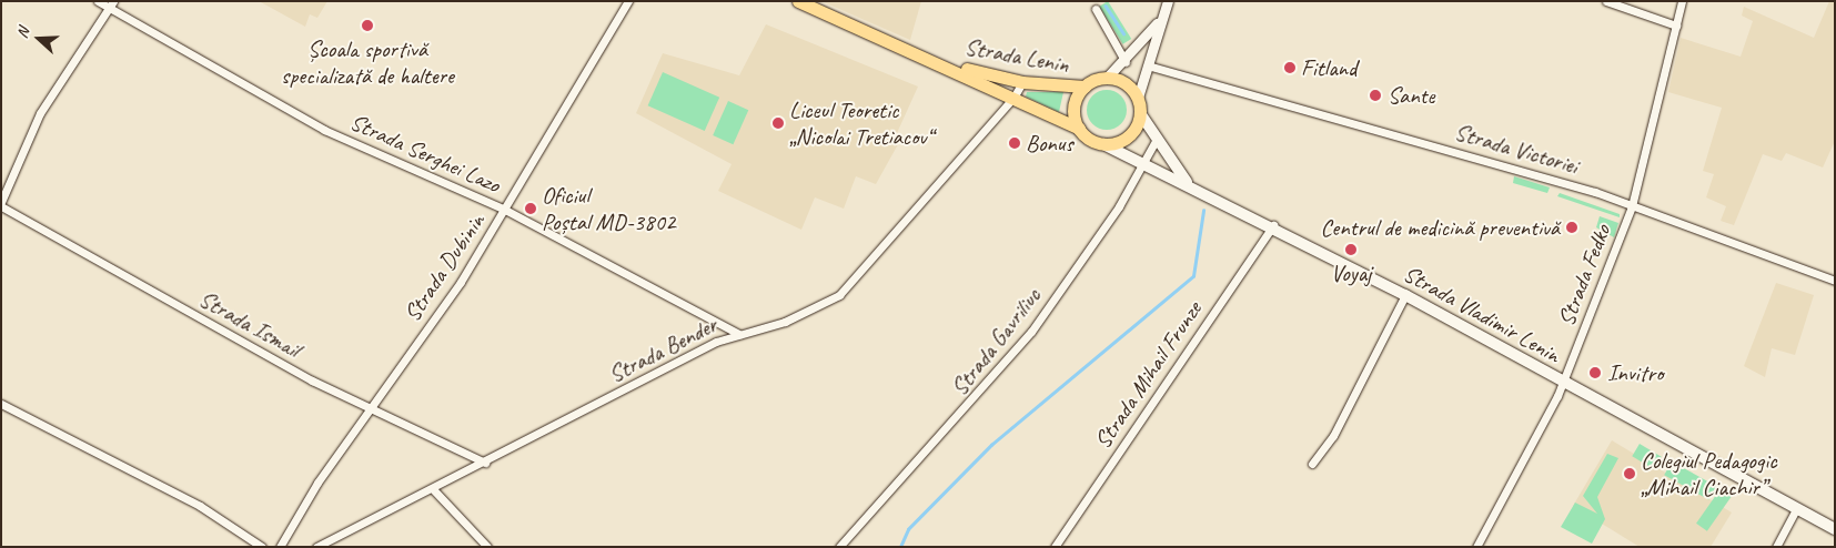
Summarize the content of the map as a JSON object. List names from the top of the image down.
{
  "streets": {
    "main road": ["Strada Lenin", "Strada Vladimir Lenin"],
    "street": [
      "Strada Victoriei",
      "Strada Serghei Lazo",
      "Strada Dubinin",
      "Strada Fedko",
      "Strada Ismail",
      "Strada Gavriliuc",
      "Strada Bender",
      "Strada Mihail Frunze"
    ]
  },
  "crossings": [
    ["Strada Lenin", "Strada Vladimir Lenin"],
    ["Strada Lenin", "Strada Bender"],
    ["Strada Victoriei", "Strada Fedko"],
    ["Strada Serghei Lazo", "Strada Dubinin"],
    ["Strada Serghei Lazo", "Strada Bender"],
    ["Strada Dubinin", "Strada Ismail"],
    ["Strada Fedko", "Strada Vladimir Lenin"],
    ["Strada Vladimir Lenin", "Strada Gavriliuc"],
    ["Strada Vladimir Lenin", "Strada Mihail Frunze"],
    ["Strada Ismail", "Strada Bender"]
  ],
  "places": [
    "Școala sportivă specializată de haltere",
    "Fitland",
    "Sante",
    "Liceul Teoretic „Nicolai Tretiacov“",
    "Bonus",
    "Oficiul Poștal MD-3802",
    "Centrul de medicină preventivă",
    "Voyaj",
    "Invitro",
    "Colegiul Pedagogic „Mihail Ciachir”"
  ],
  "north": "left"
}
